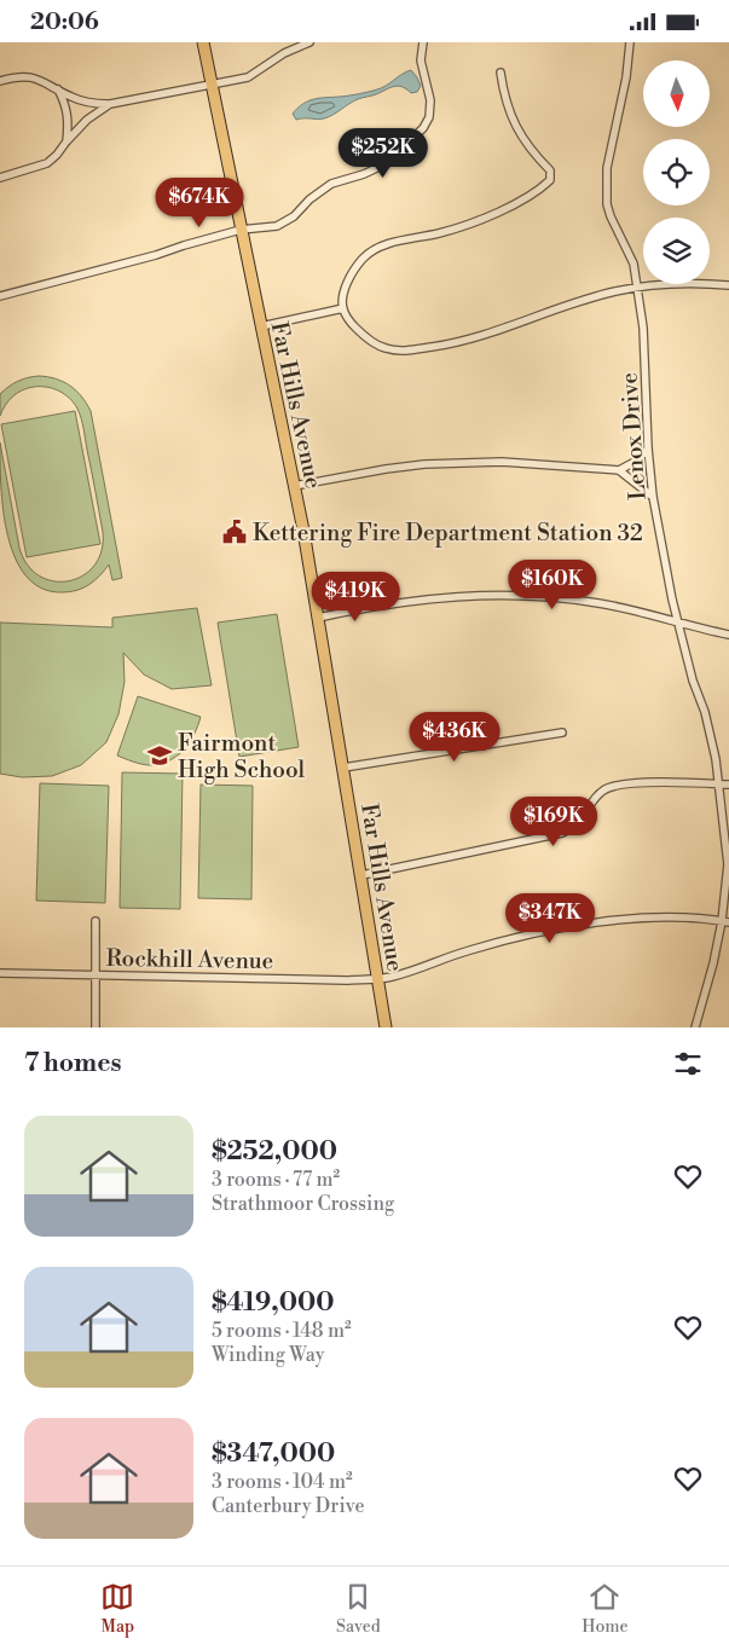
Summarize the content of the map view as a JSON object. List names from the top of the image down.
{
  "streets": {
    "main road": ["Far Hills Avenue"],
    "street": ["Lenox Drive", "Rockhill Avenue"]
  },
  "crossings": [
    ["Far Hills Avenue", "Rockhill Avenue"],
    ["Lenox Drive", "Rockhill Avenue"]
  ],
  "places": {
    "public building": ["Kettering Fire Department Station 32"],
    "school or university": ["Fairmont High School"]
  },
  "north": "bottom",
  "page": {
    "status": "20:06",
    "price": [
      "$252K",
      "$674K",
      "$160K",
      "$419K",
      "$436K",
      "$169K",
      "$347K"
    ],
    "heading": "7 homes",
    "list": [
      {
        "name": "$252,000",
        "note": "3 rooms · 77 m² · Strathmoor Crossing"
      },
      {
        "name": "$419,000",
        "note": "5 rooms · 148 m² · Winding Way"
      },
      {
        "name": "$347,000",
        "note": "3 rooms · 104 m² · Canterbury Drive"
      }
    ],
    "tabs": ["Map", "Saved", "Home"]
  }
}
